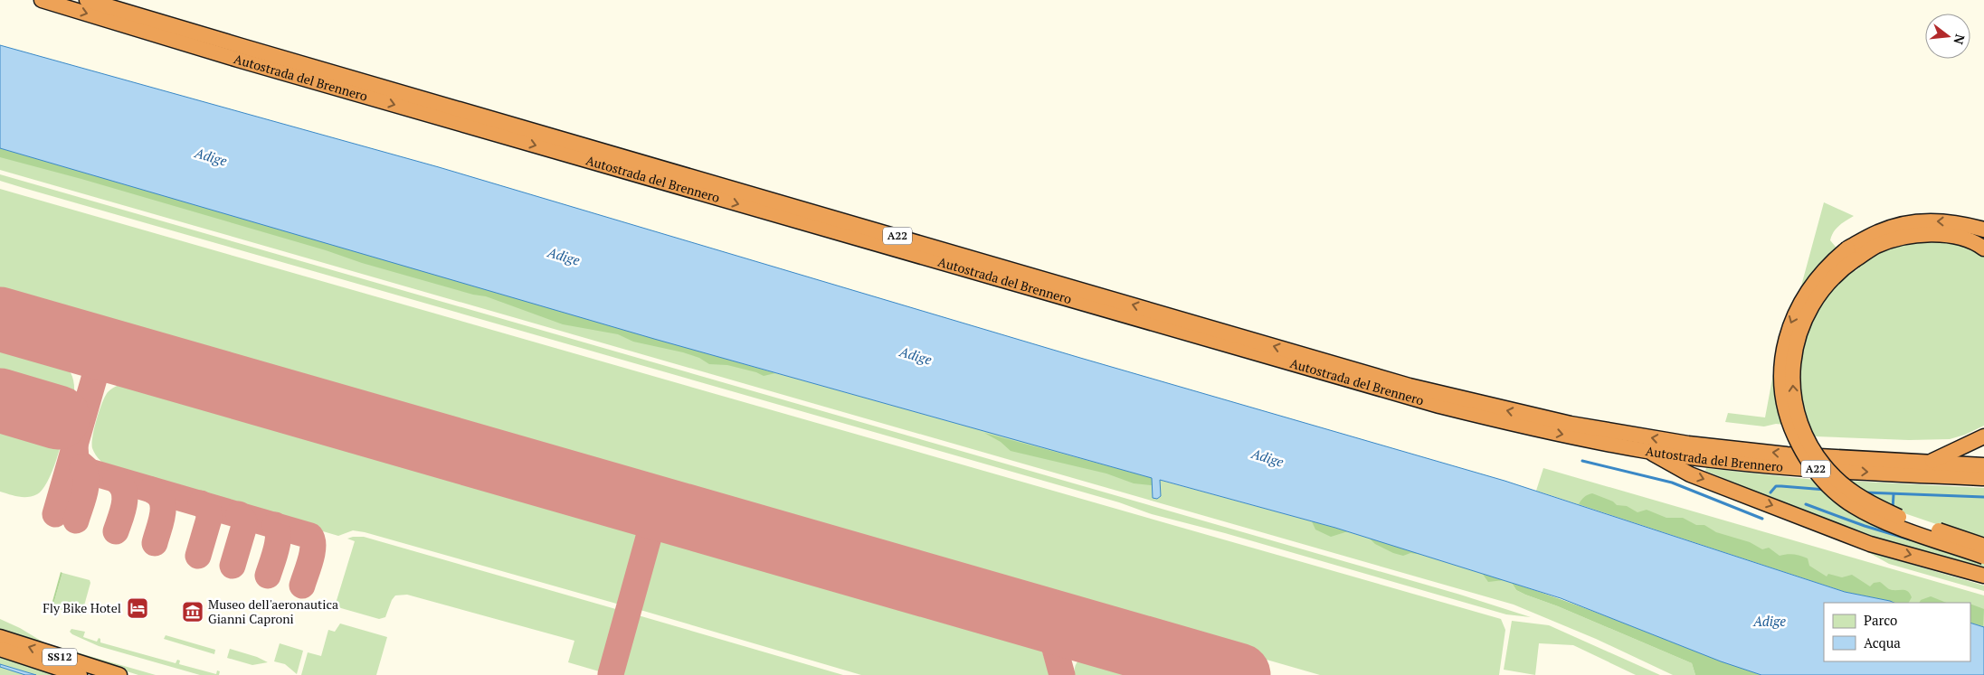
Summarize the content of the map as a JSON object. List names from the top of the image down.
{
  "streets": {
    "highway": ["Autostrada del Brennero", "A22", "SS12"]
  },
  "water": ["Adige"],
  "places": {
    "hotel": ["Fly Bike Hotel"],
    "museum": ["Museo dell'aeronautica Gianni Caproni"]
  },
  "legend": ["Parco", "Acqua"],
  "north": "right"
}
